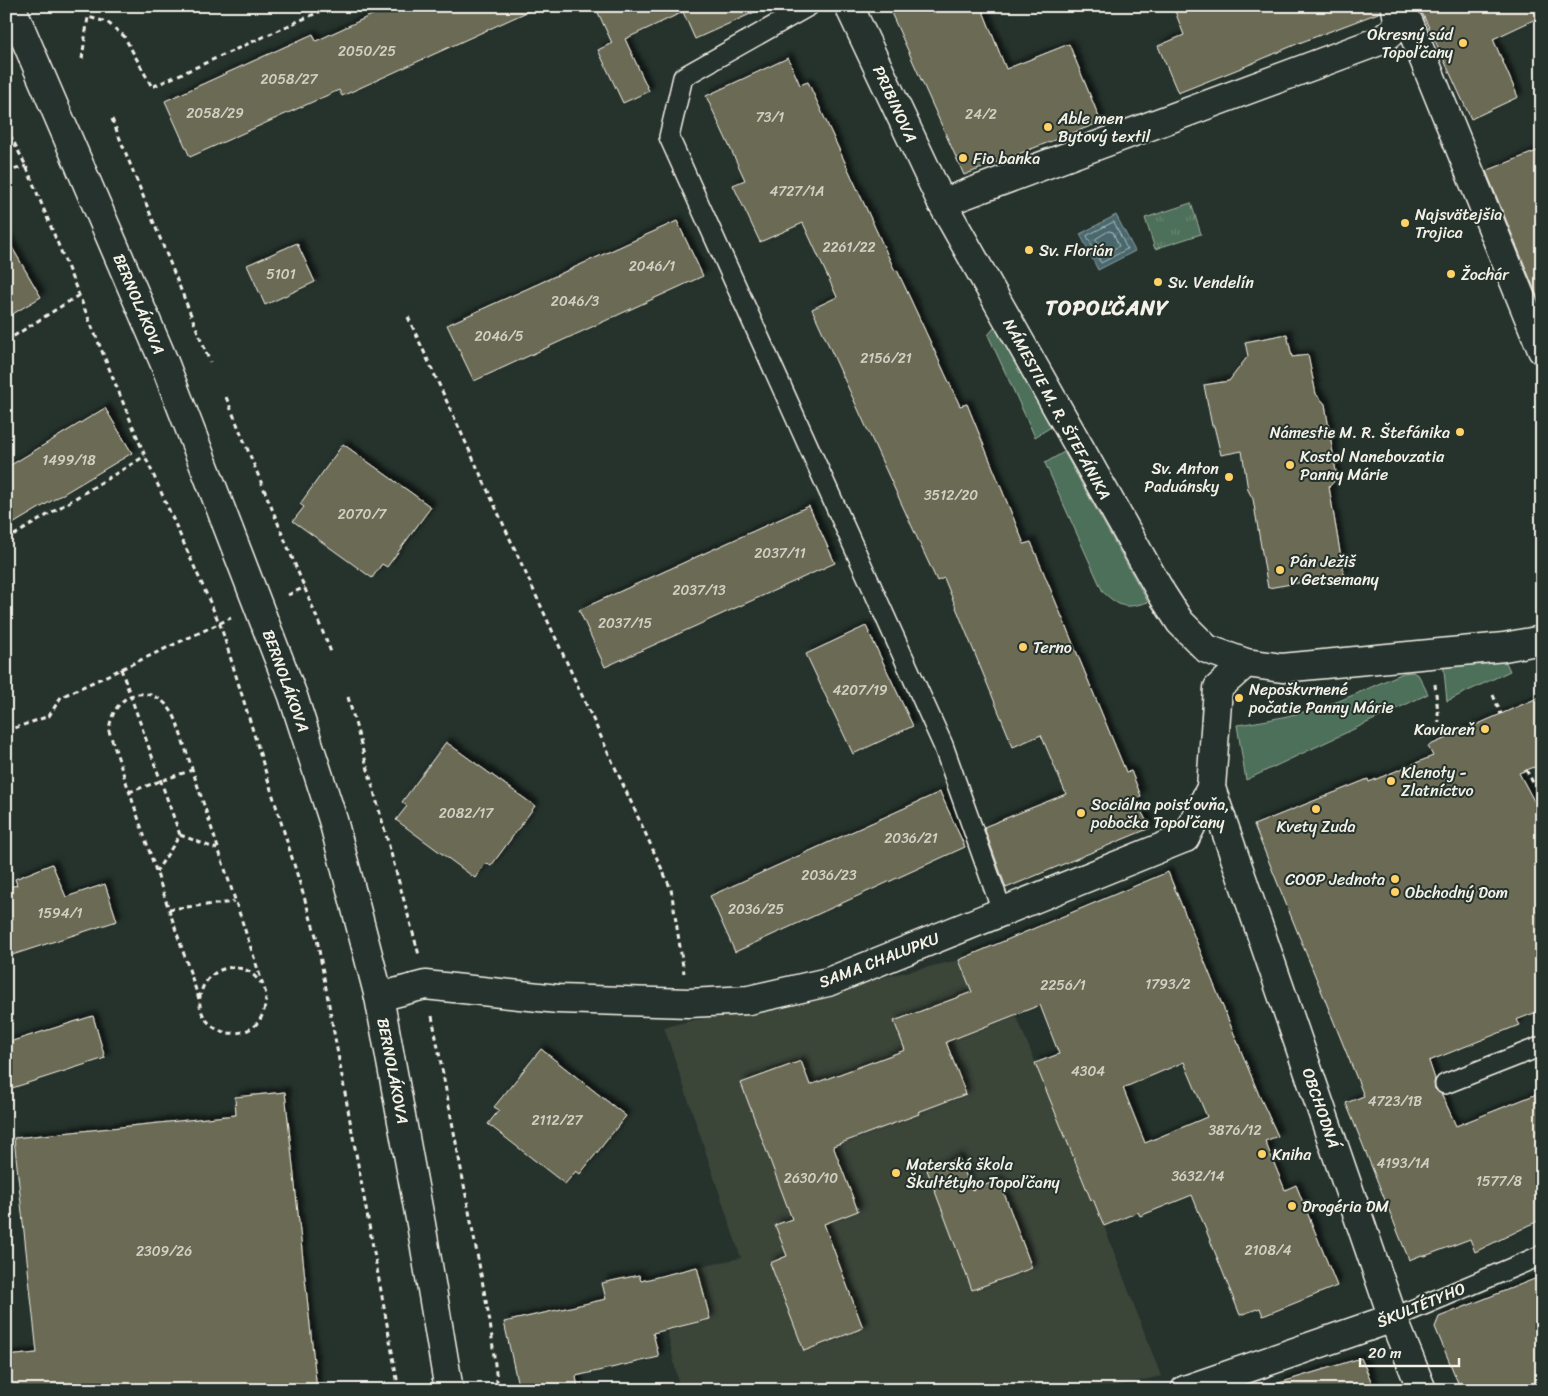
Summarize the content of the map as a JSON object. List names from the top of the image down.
{
  "streets": {
    "street": [
      "PRIBINOVA",
      "BERNOLÁKOVA",
      "NÁMESTIE M. R. ŠTEFÁNIKA",
      "SAMA CHALUPKU",
      "OBCHODNÁ",
      "ŠKULTÉTYHO"
    ]
  },
  "crossings": [
    ["PRIBINOVA", "NÁMESTIE M. R. ŠTEFÁNIKA"],
    ["BERNOLÁKOVA", "SAMA CHALUPKU"],
    ["SAMA CHALUPKU", "OBCHODNÁ"],
    ["OBCHODNÁ", "ŠKULTÉTYHO"]
  ],
  "districts": ["TOPOĽČANY"],
  "places": [
    "Okresný súd Topoľčany",
    "Able men Bytový textil",
    "Fio banka",
    "Najsvätejšia Trojica",
    "Sv. Florián",
    "Žochár",
    "Sv. Vendelín",
    "Námestie M. R. Štefánika",
    "Kostol Nanebovzatia Panny Márie",
    "Sv. Anton Paduánsky",
    "Pán Ježiš v Getsemany",
    "Terno",
    "Nepoškvrnené počatie Panny Márie",
    "Kaviareň",
    "Klenoty - Zlatníctvo",
    "Kvety Zuda",
    "Sociálna poisťovňa, pobočka Topoľčany",
    "COOP Jednota",
    "Obchodný Dom",
    "Kniha",
    "Materská škola Škultétyho Topoľčany",
    "Drogéria DM"
  ],
  "house_numbers": [
    "2050/25",
    "2058/27",
    "2058/29",
    "24/2",
    "73/1",
    "4727/1A",
    "2261/22",
    "2046/1",
    "5101",
    "2046/3",
    "2046/5",
    "2156/21",
    "1499/18",
    "3512/20",
    "2070/7",
    "2037/11",
    "2037/13",
    "2037/15",
    "4207/19",
    "2082/17",
    "2036/21",
    "2036/23",
    "2036/25",
    "1594/1",
    "1793/2",
    "2256/1",
    "4304",
    "4723/1B",
    "2112/27",
    "3876/12",
    "4193/1A",
    "3632/14",
    "2630/10",
    "1577/8",
    "2108/4",
    "2309/26"
  ],
  "scale_bar": "20 m"
}
